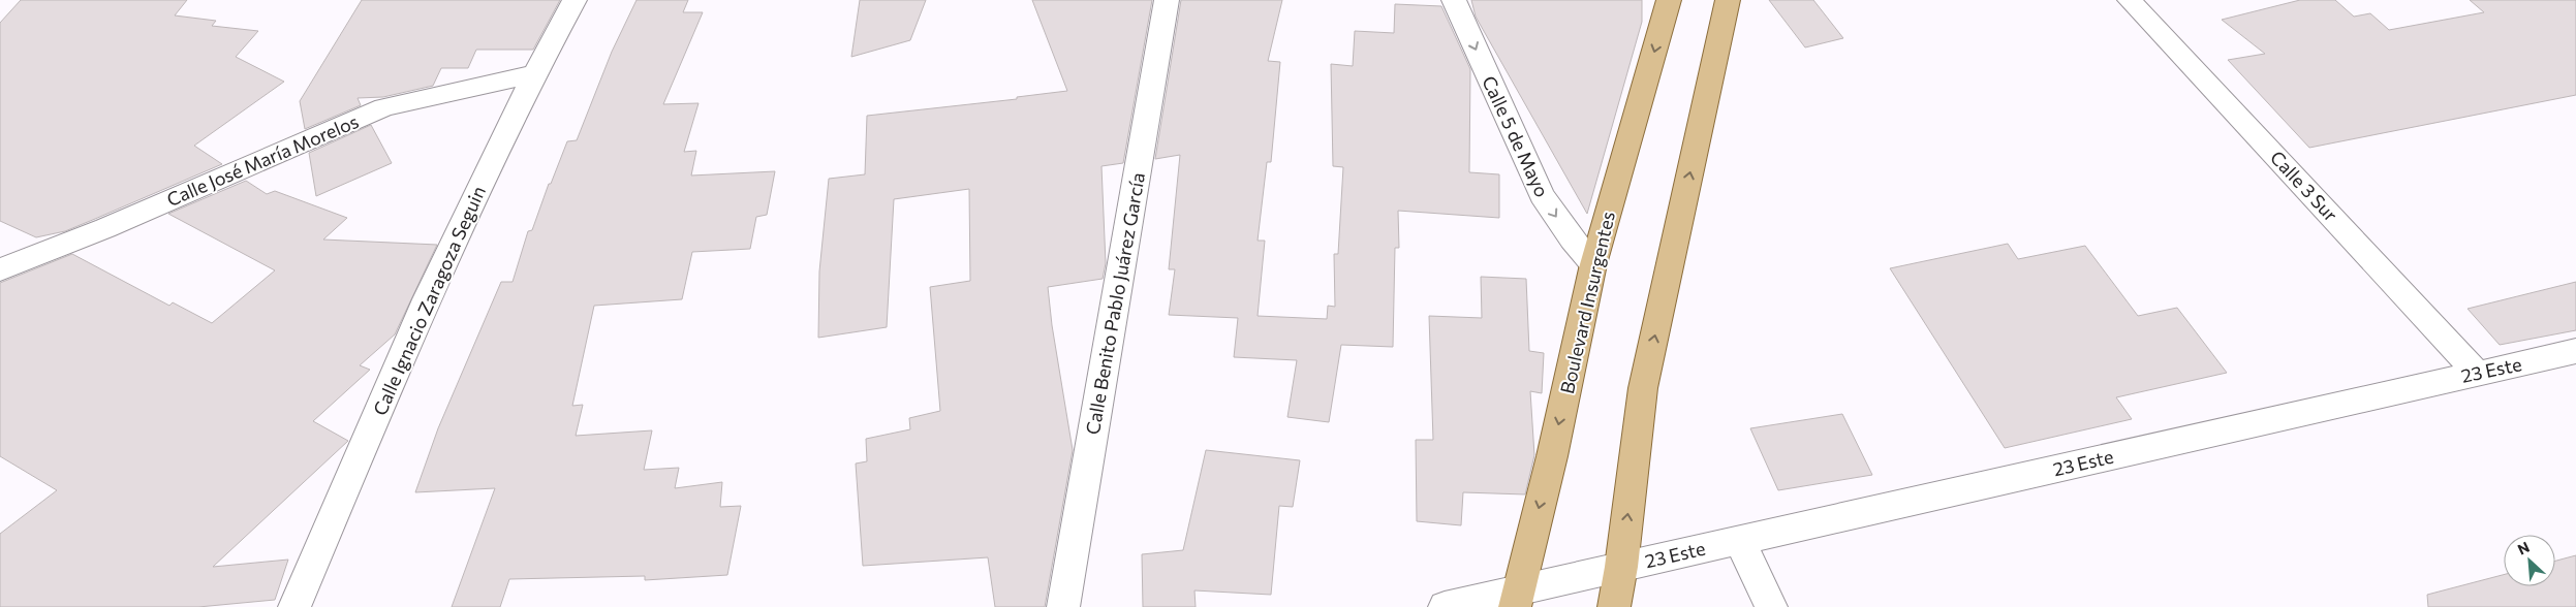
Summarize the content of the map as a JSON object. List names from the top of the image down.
{
  "streets": {
    "main road": ["Boulevard Insurgentes"],
    "street": [
      "Calle 5 de Mayo",
      "Calle José María Morelos",
      "Calle 3 Sur",
      "Calle Ignacio Zaragoza Seguin",
      "Calle Benito Pablo Juárez García",
      "23 Este"
    ]
  },
  "crossings": [
    ["Calle 5 de Mayo", "Boulevard Insurgentes"],
    ["Calle José María Morelos", "Calle Ignacio Zaragoza Seguin"],
    ["Calle 3 Sur", "23 Este"],
    ["Boulevard Insurgentes", "23 Este"]
  ],
  "one_way": ["Calle 5 de Mayo"],
  "north": "top left"
}
